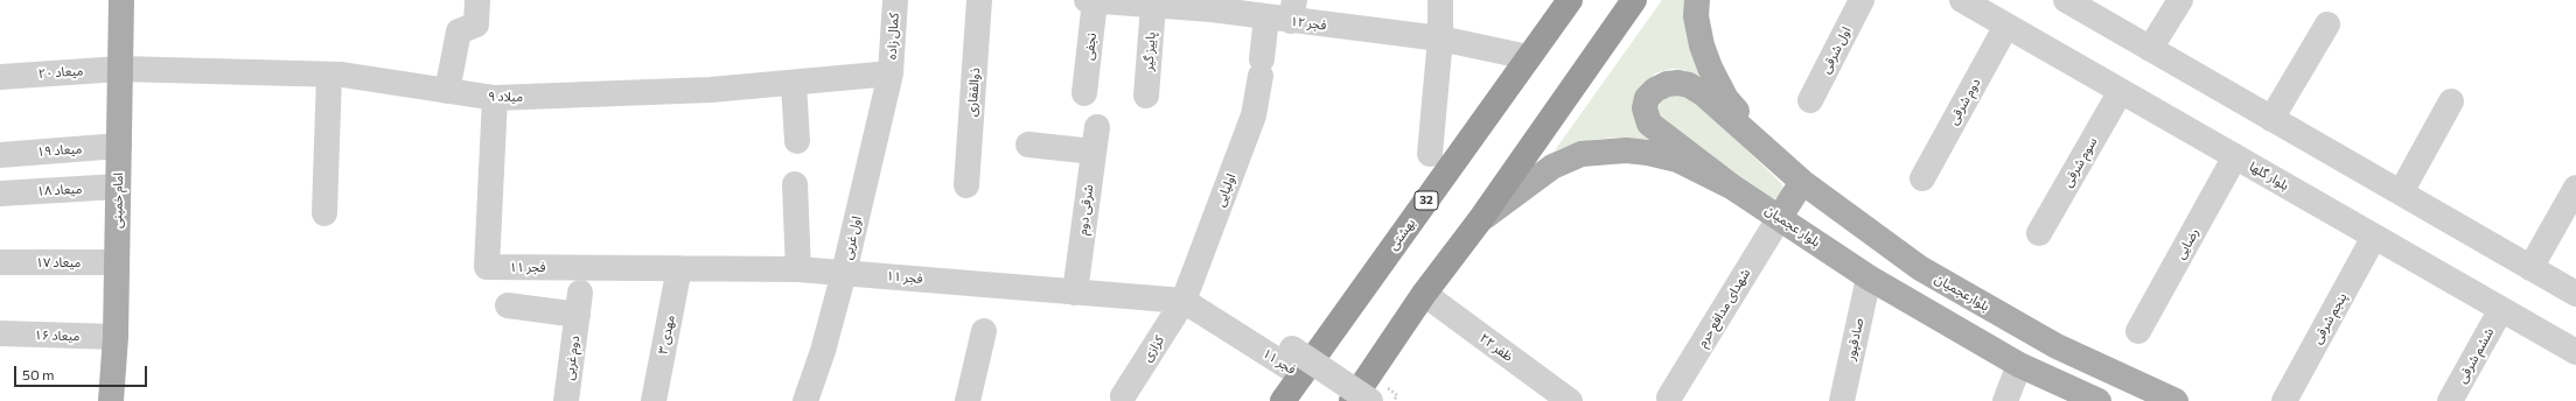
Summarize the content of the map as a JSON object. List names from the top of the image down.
{
  "streets": {
    "highway": ["32", "بهشتی"],
    "main road": ["امام خمینی", "بلوار عجمیان", "بلوارعجمیان"],
    "street": [
      "فجر ۱۲",
      "کمال زاده",
      "نجفی",
      "اول شرقی",
      "پاییز گیر",
      "میعاد ۲۰",
      "ذوالفقاری",
      "میلاد ۹",
      "دوم شرقی",
      "میعاد ۱۹",
      "سوم شرقی",
      "بلوار گلها",
      "میعاد ۱۸",
      "اولیایی",
      "شرقی دوم",
      "اول غربی",
      "رضایی",
      "میعاد ۱۷",
      "فجر ۱۱",
      "شهدای مدافع حرم",
      "پنجم شرقی",
      "مهدی ۳",
      "میعاد ۱۶",
      "صادقپور",
      "ظفر ۲۲",
      "کزازی",
      "ششم شرقی",
      "دوم غربی"
    ]
  },
  "crossings": [
    ["فجر ۱۲", "نجفی"],
    ["فجر ۱۲", "پاییز گیر"],
    ["فجر ۱۲", "اولیایی"],
    ["فجر ۱۲", "بهشتی"],
    ["کمال زاده", "میلاد ۹"],
    ["کمال زاده", "اول غربی"],
    ["میعاد ۲۰", "میلاد ۹"],
    ["میعاد ۲۰", "امام خمینی"],
    ["میلاد ۹", "امام خمینی"],
    ["میلاد ۹", "اول غربی"],
    ["میلاد ۹", "فجر ۱۱"],
    ["دوم شرقی", "بلوار گلها"],
    ["میعاد ۱۹", "امام خمینی"],
    ["سوم شرقی", "بلوار گلها"],
    ["بلوار گلها", "رضایی"],
    ["بلوار گلها", "پنجم شرقی"],
    ["بلوار گلها", "ششم شرقی"],
    ["میعاد ۱۸", "امام خمینی"],
    ["اولیایی", "فجر ۱۱"],
    ["اولیایی", "کزازی"],
    ["امام خمینی", "میعاد ۱۷"],
    ["امام خمینی", "میعاد ۱۶"],
    ["شرقی دوم", "فجر ۱۱"],
    ["بلوار عجمیان", "شهدای مدافع حرم"],
    ["بلوار عجمیان", "صادقپور"],
    ["بهشتی", "فجر ۱۱"],
    ["اول غربی", "فجر ۱۱"],
    ["فجر ۱۱", "مهدی ۳"],
    ["فجر ۱۱", "کزازی"]
  ],
  "scale_bar": "50 m"
}
